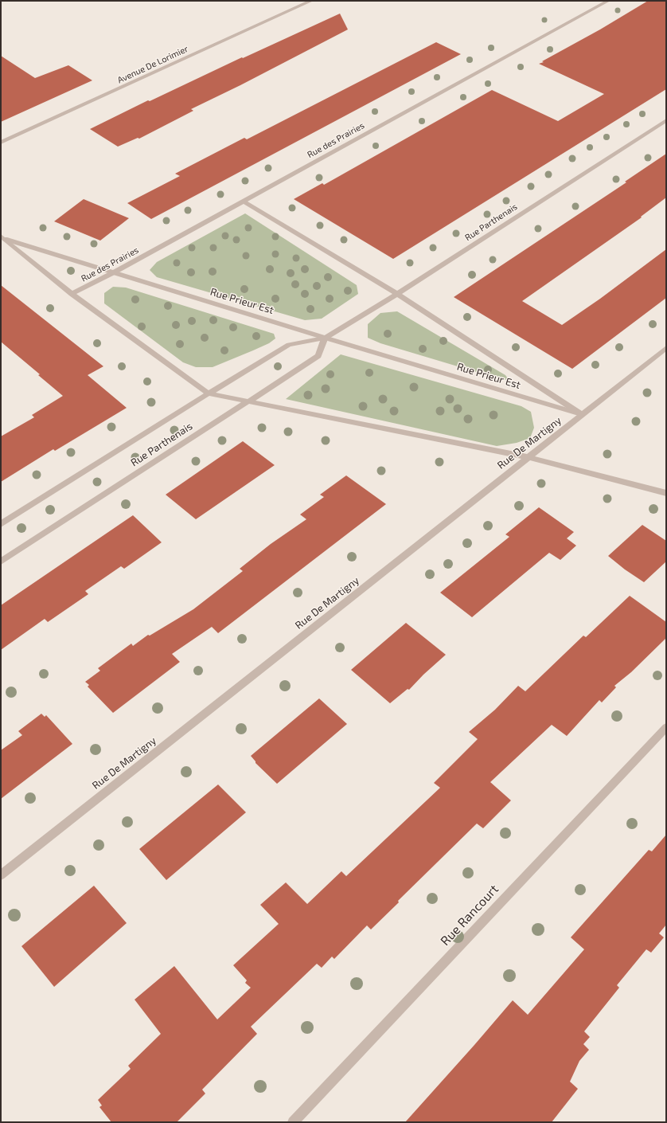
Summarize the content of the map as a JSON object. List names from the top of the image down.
{
  "streets": {
    "street": [
      "Avenue De Lorimier",
      "Rue des Prairies",
      "Rue Parthenais",
      "Rue Prieur Est",
      "Rue De Martigny",
      "Rue Rancourt"
    ]
  },
  "crossings": [
    ["Rue des Prairies", "Rue Prieur Est"],
    ["Rue Parthenais", "Rue Prieur Est"],
    ["Rue Prieur Est", "Rue De Martigny"]
  ]
}
